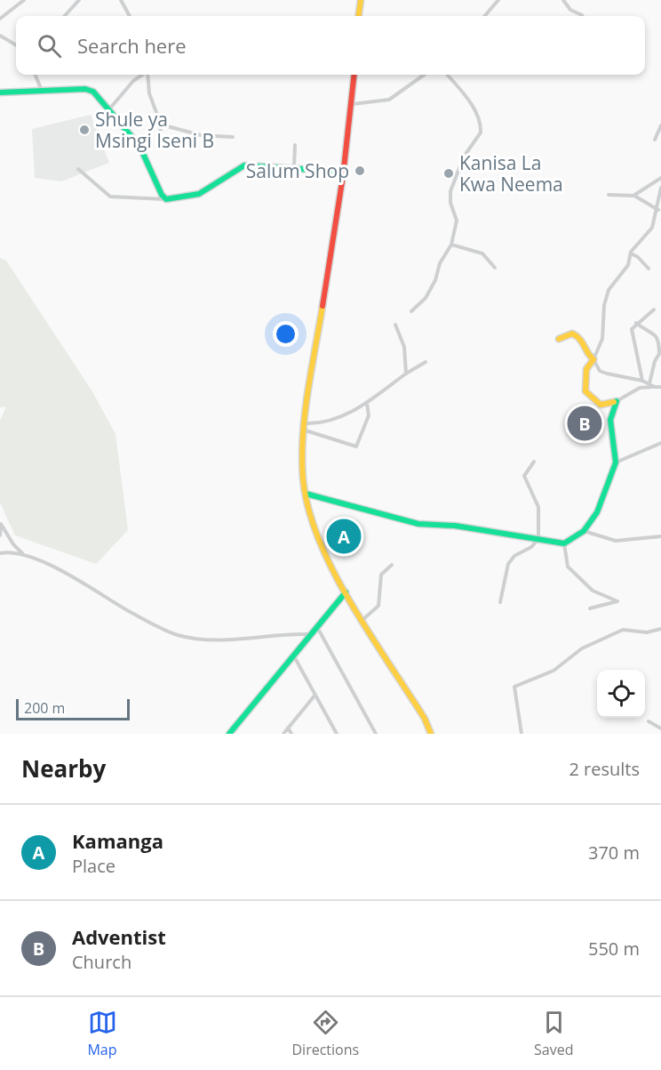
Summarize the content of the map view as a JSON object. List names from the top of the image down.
{
  "places": ["Shule ya Msingi Iseni B", "Salum Shop", "Kanisa La Kwa Neema"],
  "scale_bar": "200 m",
  "page": {
    "search": "Search here",
    "pins": ["B", "A"],
    "scale": "200 m",
    "heading": ["Nearby", "2 results"],
    "list": [
      {
        "mark": "A",
        "name": "Kamanga",
        "note": "Place",
        "value": "370 m"
      },
      {
        "mark": "B",
        "name": "Adventist",
        "note": "Church",
        "value": "550 m"
      }
    ],
    "nav": ["Map", "Directions", "Saved"]
  }
}
